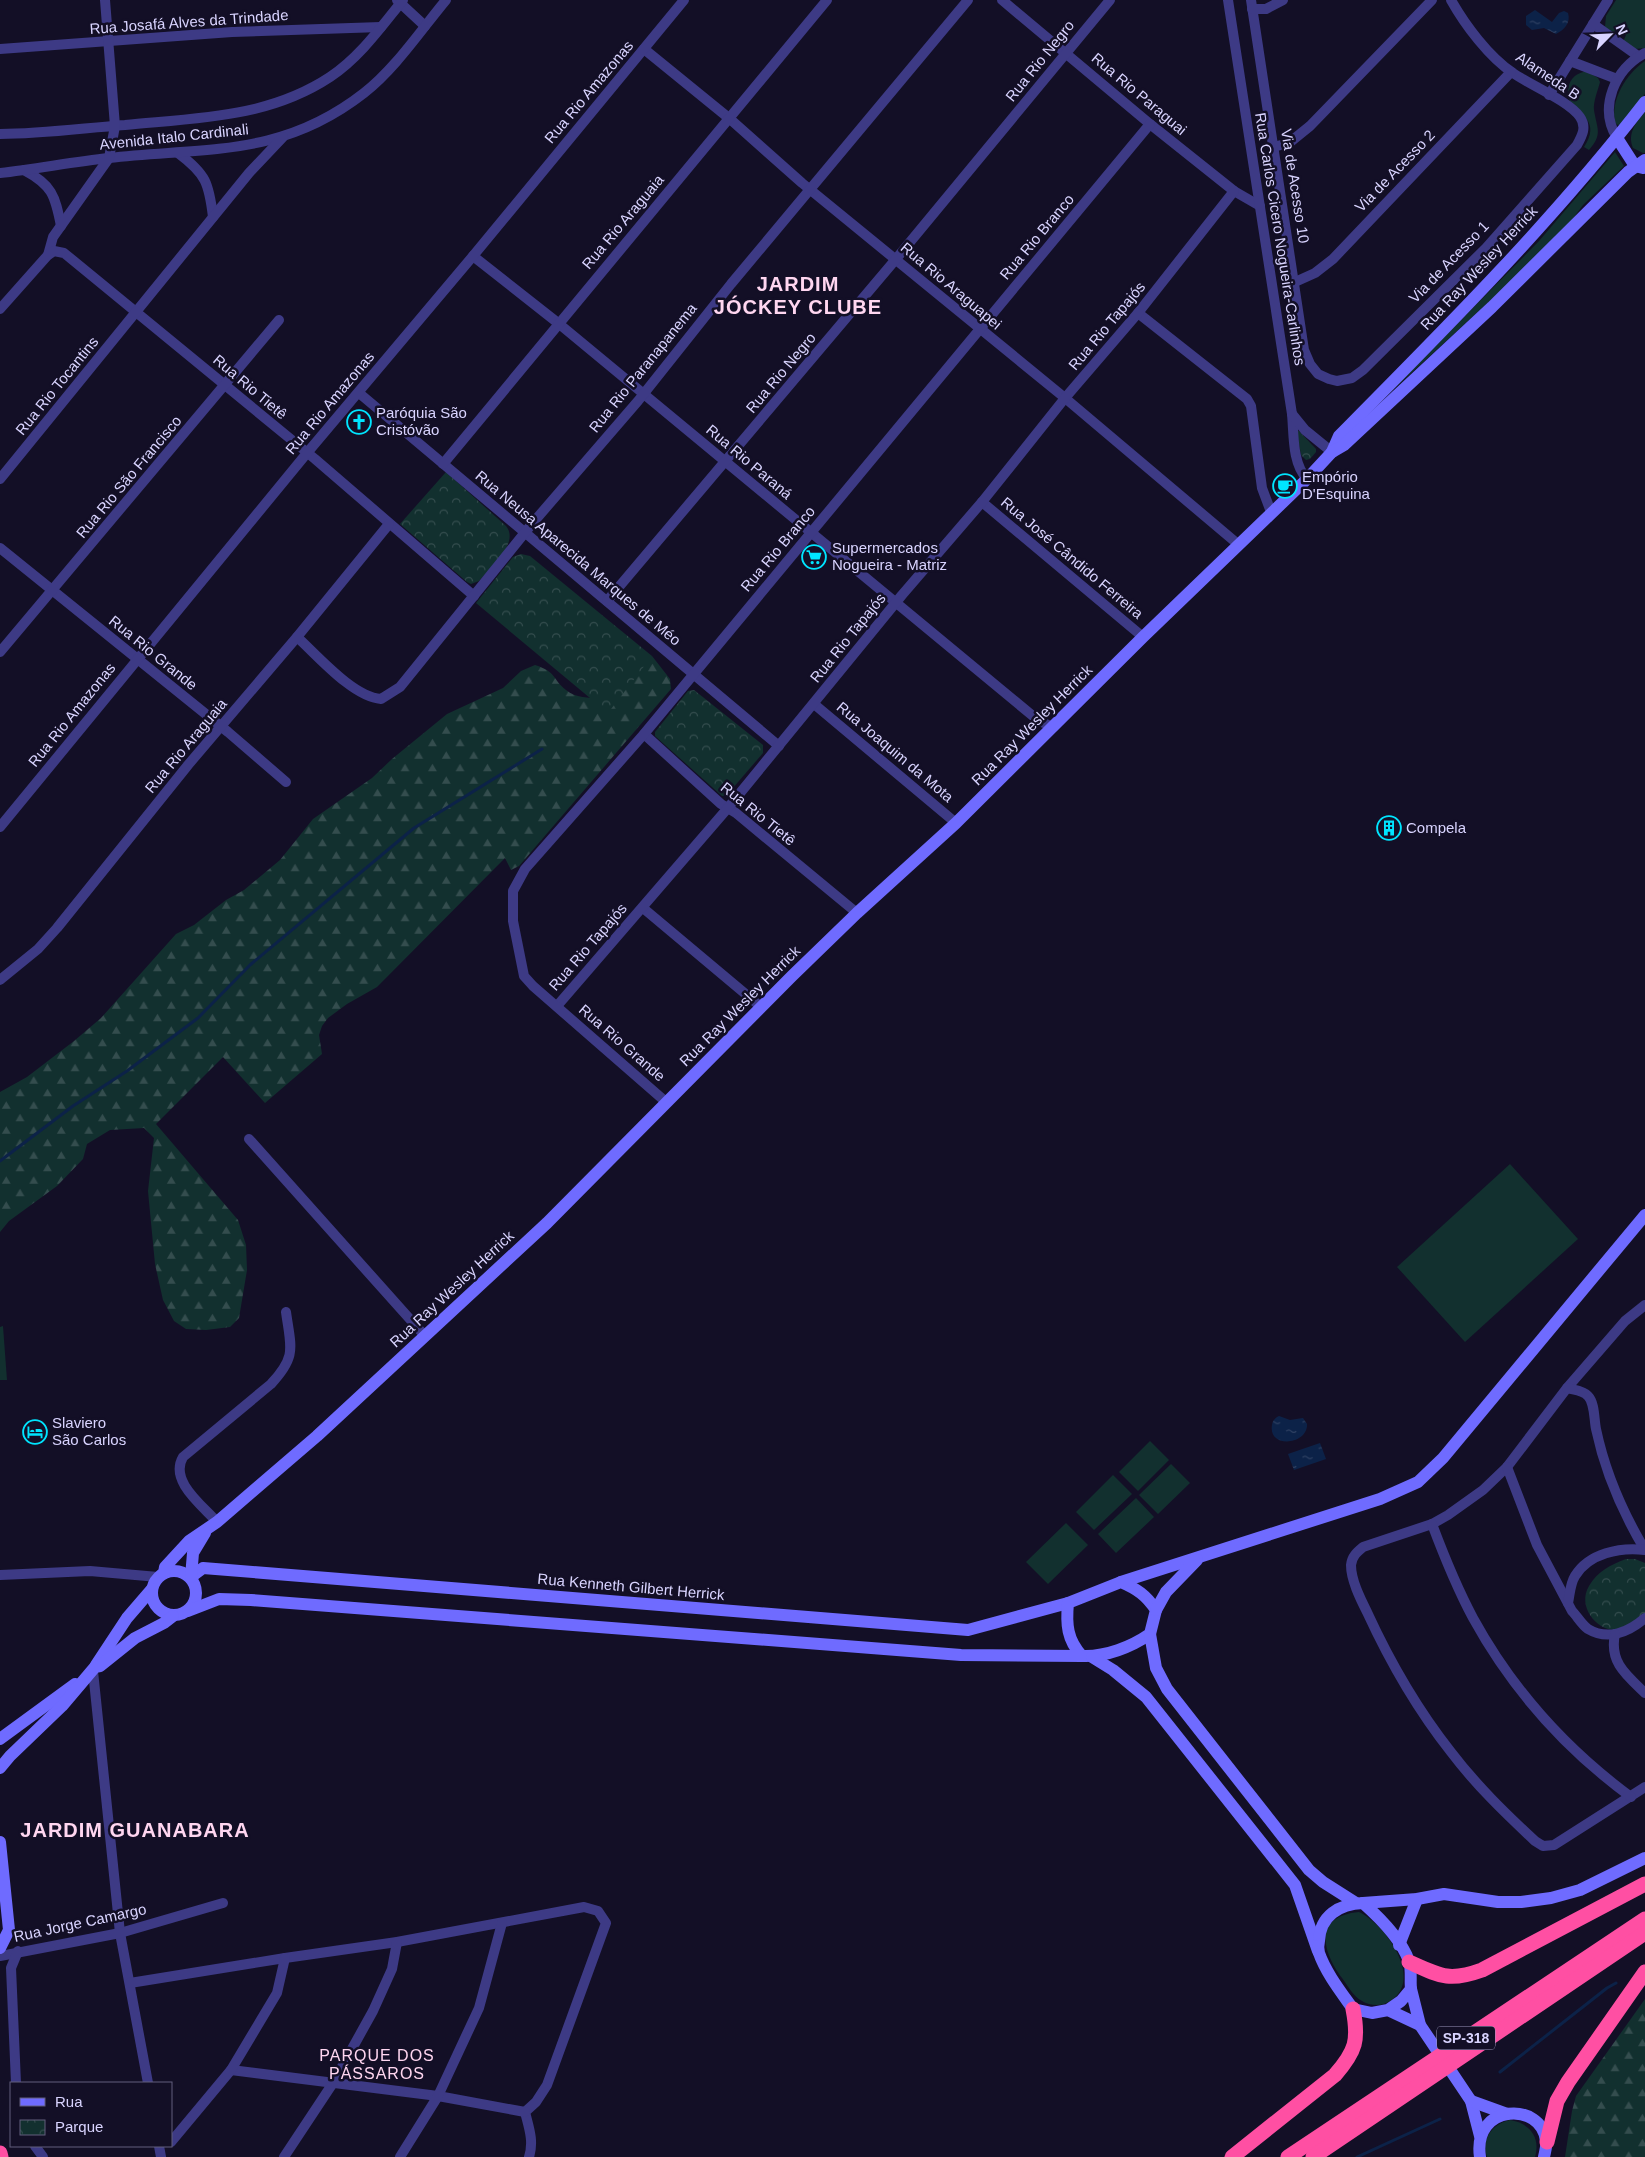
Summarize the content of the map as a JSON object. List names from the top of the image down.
{
  "streets": {
    "highway": ["SP-318"],
    "street": [
      "Rua Josafá Alves da Trindade",
      "Rua Rio Negro",
      "Alameda B",
      "Rua Rio Amazonas",
      "Rua Rio Paraguai",
      "Avenida Italo Cardinali",
      "Via de Acesso 2",
      "Via de Acesso 10",
      "Rua Rio Araguaia",
      "Rua Rio Branco",
      "Rua Carlos Cicero Nogueira-Carlinhos",
      "Via de Acesso 1",
      "Rua Ray Wesley Herrick",
      "Rua Rio Araguapei",
      "Rua Rio Tapajós",
      "Rua Rio Paranapanema",
      "Rua Rio Tocantins",
      "Rua Rio Tietê",
      "Rua Rio Paraná",
      "Rua Rio São Francisco",
      "Rua Neusa Aparecida Marques de Méo",
      "Rua José Cândido Ferreira",
      "Rua Rio Grande",
      "Rua Joaquim da Mota",
      "Rua Kenneth Gilbert Herrick",
      "Rua Jorge Camargo"
    ]
  },
  "crossings": [
    ["Rua Josafá Alves da Trindade", "Avenida Italo Cardinali"],
    ["Rua Rio Negro", "Rua Rio Paraguai"],
    ["Rua Rio Negro", "Rua Rio Araguapei"],
    ["Rua Rio Negro", "Rua Rio Paraná"],
    ["Rua Rio Negro", "Rua Neusa Aparecida Marques de Méo"],
    ["Alameda B", "Via de Acesso 2"],
    ["Alameda B", "Via de Acesso 1"],
    ["Rua Rio Amazonas", "Rua Rio Araguapei"],
    ["Rua Rio Amazonas", "Rua Rio Tietê"],
    ["Rua Rio Amazonas", "Rua Rio Paraná"],
    ["Rua Rio Amazonas", "Rua Neusa Aparecida Marques de Méo"],
    ["Rua Rio Amazonas", "Rua Rio Grande"],
    ["Rua Rio Paraguai", "Rua Rio Branco"],
    ["Rua Rio Paraguai", "Rua Carlos Cicero Nogueira-Carlinhos"],
    ["Rua Rio Paraguai", "Rua Rio Tapajós"],
    ["Avenida Italo Cardinali", "Rua Rio Tocantins"],
    ["Via de Acesso 2", "Via de Acesso 10"],
    ["Via de Acesso 10", "Via de Acesso 1"],
    ["Rua Rio Araguaia", "Rua Rio Araguapei"],
    ["Rua Rio Araguaia", "Rua Rio Paranapanema"],
    ["Rua Rio Araguaia", "Rua Rio Tietê"],
    ["Rua Rio Araguaia", "Rua Rio Paraná"],
    ["Rua Rio Araguaia", "Rua Neusa Aparecida Marques de Méo"],
    ["Rua Rio Araguaia", "Rua Rio Grande"],
    ["Rua Rio Branco", "Rua Rio Araguapei"],
    ["Rua Rio Branco", "Rua Rio Tapajós"],
    ["Rua Rio Branco", "Rua Rio Tietê"],
    ["Rua Rio Branco", "Rua Rio Paraná"],
    ["Rua Rio Branco", "Rua Neusa Aparecida Marques de Méo"],
    ["Rua Rio Branco", "Rua Rio Grande"],
    ["Rua Carlos Cicero Nogueira-Carlinhos", "Rua Ray Wesley Herrick"],
    ["Rua Ray Wesley Herrick", "Rua Rio Araguapei"],
    ["Rua Ray Wesley Herrick", "Rua Rio Tietê"],
    ["Rua Ray Wesley Herrick", "Rua Rio Paraná"],
    ["Rua Ray Wesley Herrick", "Rua José Cândido Ferreira"],
    ["Rua Ray Wesley Herrick", "Rua Rio Grande"],
    ["Rua Ray Wesley Herrick", "Rua Joaquim da Mota"],
    ["Rua Ray Wesley Herrick", "Rua Kenneth Gilbert Herrick"],
    ["Rua Rio Araguapei", "Rua Rio Tapajós"],
    ["Rua Rio Araguapei", "Rua Rio Paranapanema"],
    ["Rua Rio Tapajós", "Rua Rio Tietê"],
    ["Rua Rio Tapajós", "Rua Rio Paraná"],
    ["Rua Rio Tapajós", "Rua Neusa Aparecida Marques de Méo"],
    ["Rua Rio Tapajós", "Rua José Cândido Ferreira"],
    ["Rua Rio Tapajós", "Rua Rio Grande"],
    ["Rua Rio Tapajós", "Rua Joaquim da Mota"],
    ["Rua Rio Paranapanema", "Rua Rio Tietê"],
    ["Rua Rio Paranapanema", "Rua Rio Paraná"],
    ["Rua Rio Paranapanema", "Rua Neusa Aparecida Marques de Méo"],
    ["Rua Rio Tocantins", "Rua Rio Tietê"],
    ["Rua Rio Tietê", "Rua Rio São Francisco"],
    ["Rua Rio São Francisco", "Rua Rio Grande"]
  ],
  "districts": ["JARDIM JÓCKEY CLUBE", "JARDIM GUANABARA", "PARQUE DOS PÁSSAROS"],
  "places": {
    "church": ["Paróquia São Cristóvão"],
    "cafe": ["Empório D'Esquina"],
    "supermarket": ["Supermercados Nogueira - Matriz"],
    "building": ["Compela"],
    "hotel": ["Slaviero São Carlos"]
  },
  "legend": ["Rua", "Parque"],
  "north": "top right"
}
